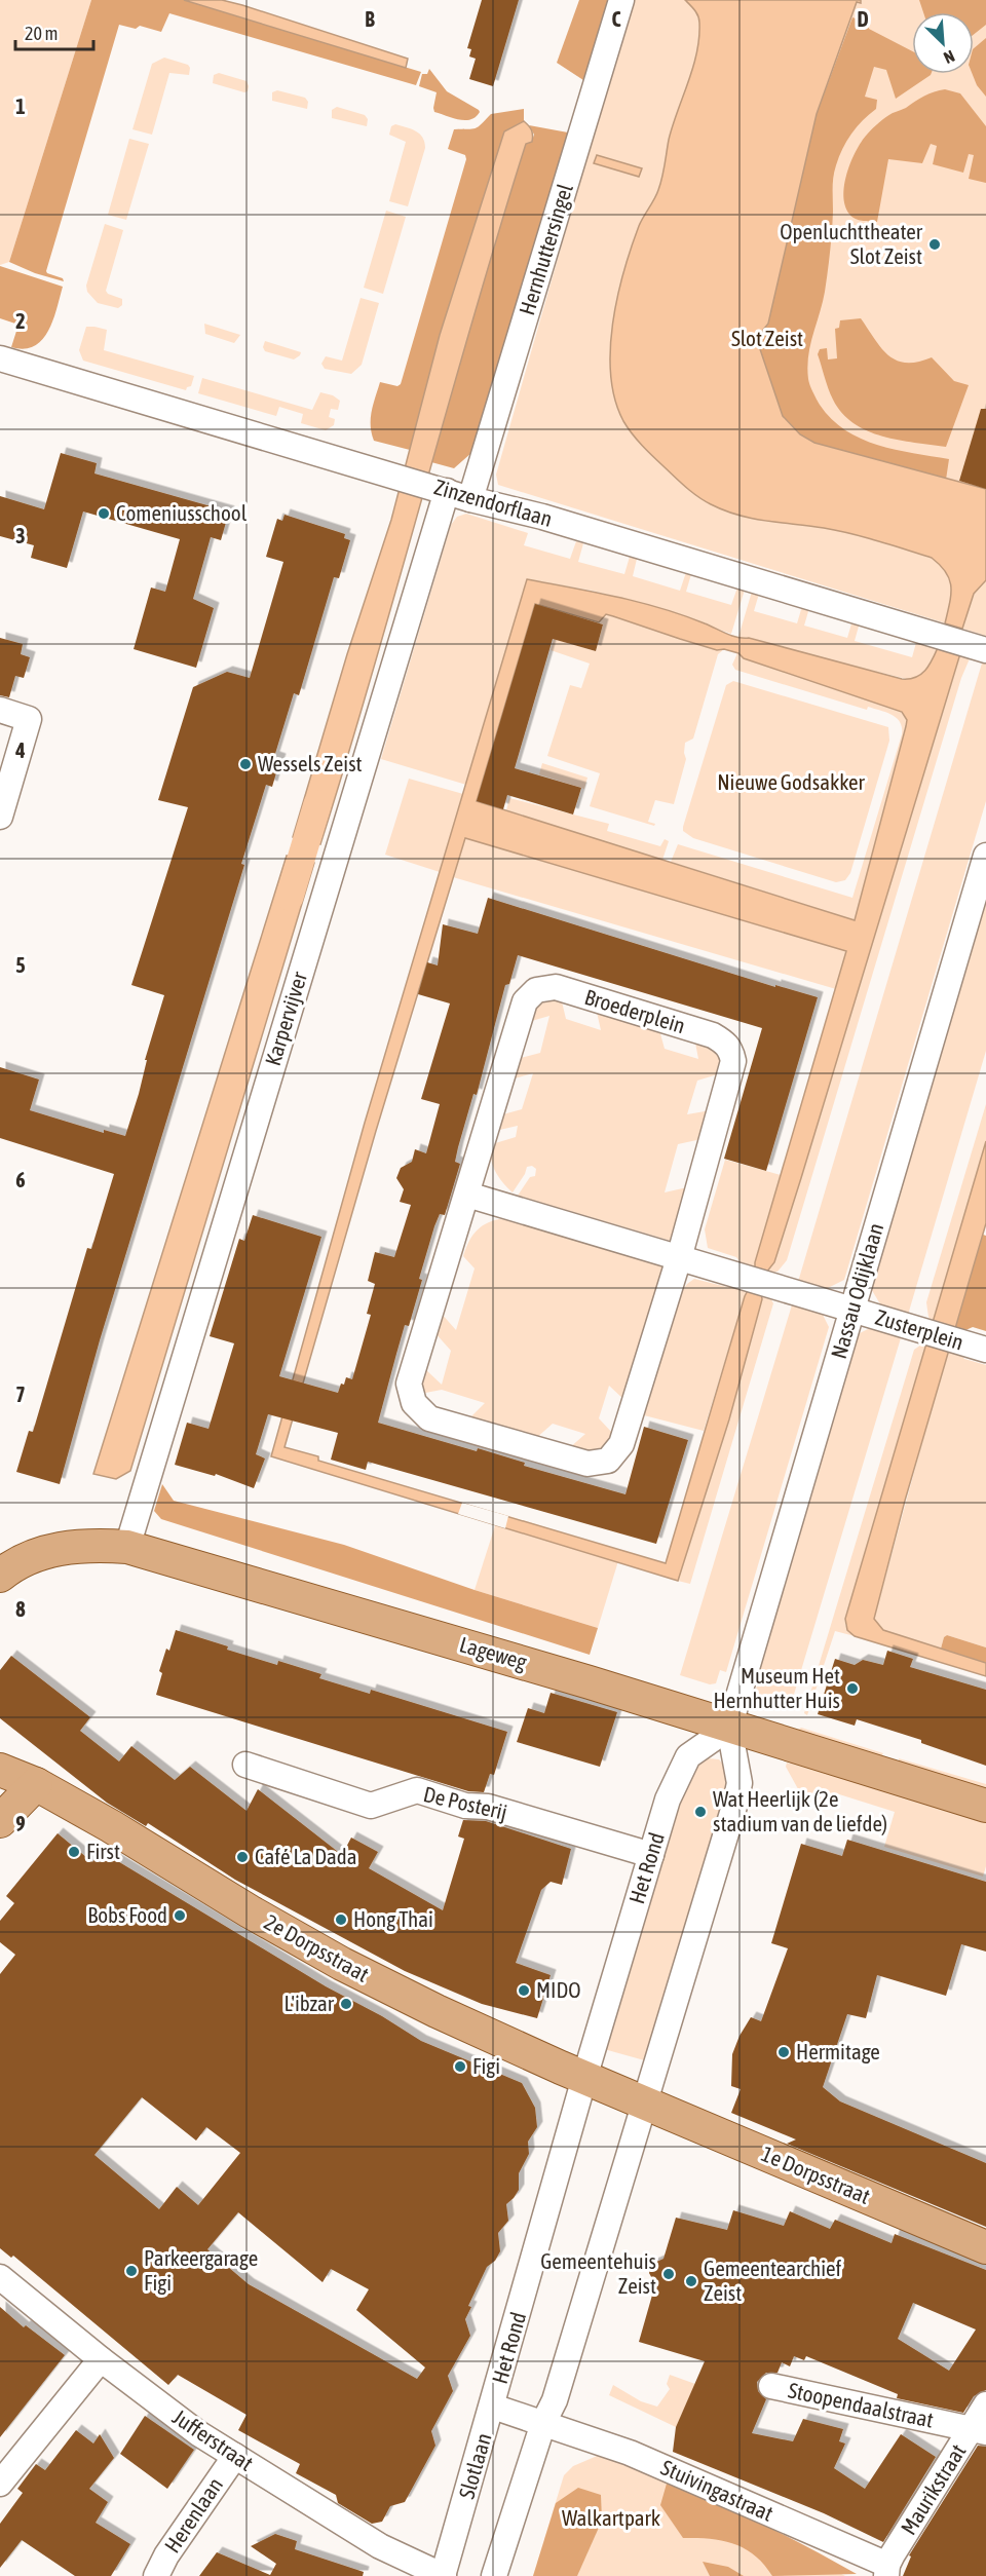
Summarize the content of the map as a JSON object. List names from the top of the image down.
{
  "streets": {
    "main road": ["Lageweg", "2e Dorpsstraat", "1e Dorpsstraat"],
    "street": [
      "Hernhuttersingel",
      "Zinzendorflaan",
      "Broederplein",
      "Karpervijver",
      "Nassau Odijklaan",
      "Zusterplein",
      "De Posterij",
      "Het Rond",
      "Stoopendaalstraat",
      "Jufferstraat",
      "Slotlaan",
      "Maurikstraat",
      "Stuivingastraat",
      "Herenlaan"
    ]
  },
  "crossings": [
    ["Hernhuttersingel", "Zinzendorflaan"],
    ["Zinzendorflaan", "Karpervijver"],
    ["Karpervijver", "Lageweg"],
    ["Nassau Odijklaan", "Zusterplein"],
    ["Nassau Odijklaan", "Lageweg"],
    ["Nassau Odijklaan", "Het Rond"],
    ["Lageweg", "Het Rond"],
    ["De Posterij", "Het Rond"],
    ["Het Rond", "2e Dorpsstraat"],
    ["Het Rond", "Slotlaan"],
    ["2e Dorpsstraat", "1e Dorpsstraat"],
    ["Stoopendaalstraat", "Maurikstraat"],
    ["Jufferstraat", "Slotlaan"],
    ["Jufferstraat", "Herenlaan"],
    ["Slotlaan", "Stuivingastraat"],
    ["Maurikstraat", "Stuivingastraat"]
  ],
  "parks": ["Slot Zeist", "Nieuwe Godsakker", "Walkartpark"],
  "places": [
    "Openluchttheater Slot Zeist",
    "Comeniusschool",
    "Wessels Zeist",
    "Museum Het Hernhutter Huis",
    "Wat Heerlijk (2e stadium van de liefde)",
    "First",
    "Café La Dada",
    "Bobs Food",
    "Hong Thai",
    "MIDO",
    "L'ibzar",
    "Hermitage",
    "Figi",
    "Parkeergarage Figi",
    "Gemeentehuis Zeist",
    "Gemeentearchief Zeist"
  ],
  "scale_bar": "20 m",
  "north": "bottom right",
  "grid": {
    "columns": ["B", "C", "D"],
    "rows": [
      "1",
      "2",
      "3",
      "4",
      "5",
      "6",
      "7",
      "8",
      "9"
    ]
  }
}
